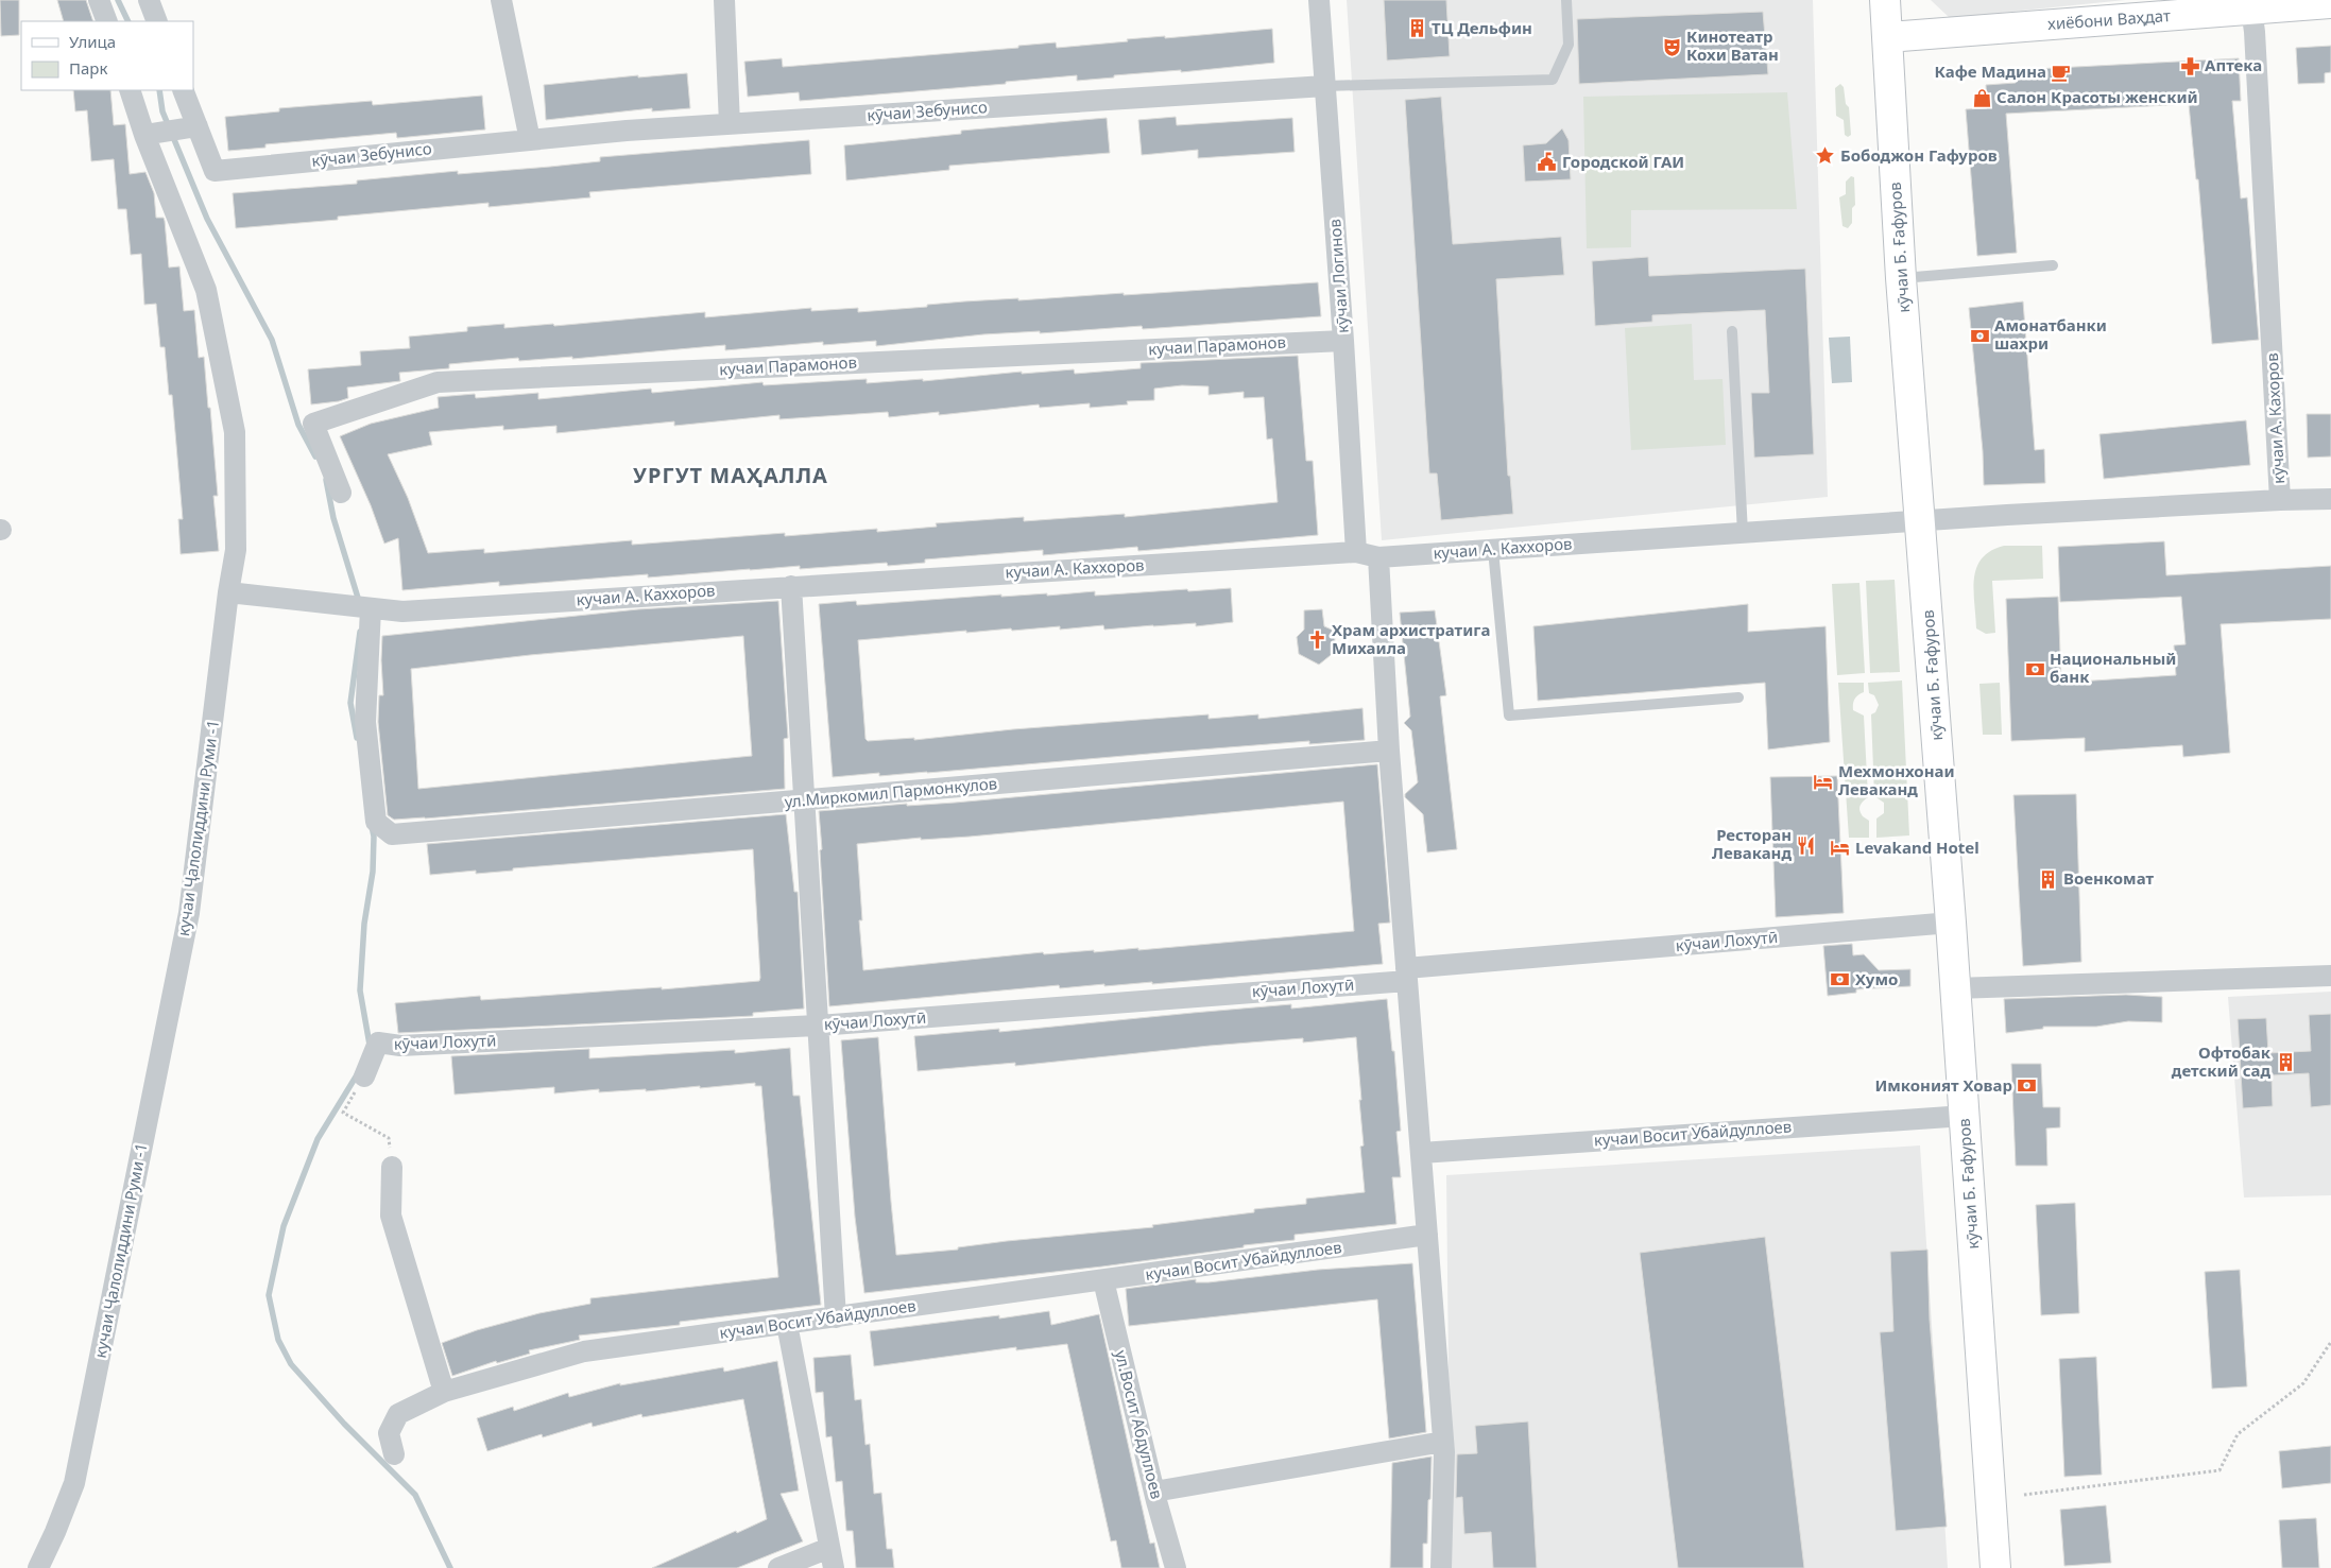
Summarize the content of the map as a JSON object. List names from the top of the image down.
{
  "streets": {
    "street": [
      "хиёбони Ваҳдат",
      "кӯчаи Зебунисо",
      "кӯчаи Б. Ғафуров",
      "кӯчаи Логинов",
      "кучаи Парамонов",
      "кӯчаи А. Кахоров",
      "кучаи А. Каххоров",
      "ул.Миркомил Пармонкулов",
      "кучаи Ҷалолиддини Руми -1",
      "кӯчаи Лохутӣ",
      "кучаи Восит Убайдуллоев",
      "ул.Восит Абдуллоев"
    ]
  },
  "crossings": [
    ["хиёбони Ваҳдат", "кӯчаи Б. Ғафуров"],
    ["хиёбони Ваҳдат", "кӯчаи А. Кахоров"],
    ["кӯчаи Зебунисо", "кӯчаи Логинов"],
    ["кӯчаи Б. Ғафуров", "кӯчаи А. Кахоров"],
    ["кӯчаи Б. Ғафуров", "кучаи А. Каххоров"],
    ["кӯчаи Б. Ғафуров", "кӯчаи Лохутӣ"],
    ["кӯчаи Б. Ғафуров", "кучаи Восит Убайдуллоев"],
    ["кӯчаи Логинов", "кучаи Парамонов"],
    ["кӯчаи Логинов", "кучаи А. Каххоров"],
    ["кӯчаи А. Кахоров", "кучаи А. Каххоров"],
    ["кучаи А. Каххоров", "ул.Миркомил Пармонкулов"],
    ["кучаи А. Каххоров", "кучаи Ҷалолиддини Руми -1"],
    ["кучаи Восит Убайдуллоев", "ул.Восит Абдуллоев"]
  ],
  "districts": ["УРГУТ МАҲАЛЛА"],
  "places": {
    "building": ["ТЦ Дельфин", "Военкомат", "Офтобак детский сад"],
    "theatre": ["Кинотеатр Кохи Ватан"],
    "pharmacy": ["Аптека"],
    "cafe": ["Кафе Мадина"],
    "shop": ["Салон Красоты женский"],
    "place": ["Бободжон Гафуров"],
    "public building": ["Городской ГАИ"],
    "bank": [
      "Амонатбанки шахри",
      "Национальный банк",
      "Хумо",
      "Имконият Ховар"
    ],
    "church": ["Храм архистратига Михаила"],
    "hotel": ["Мехмонхонаи Леваканд", "Levakand Hotel"],
    "restaurant": ["Ресторан Леваканд"]
  },
  "legend": ["Улица", "Парк"]
}
